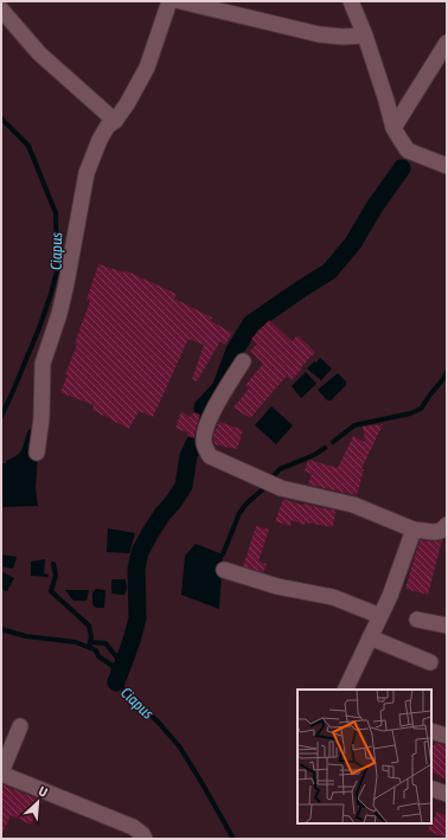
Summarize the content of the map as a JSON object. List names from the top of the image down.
{
  "water": ["Ciapus"],
  "north": "top right"
}
